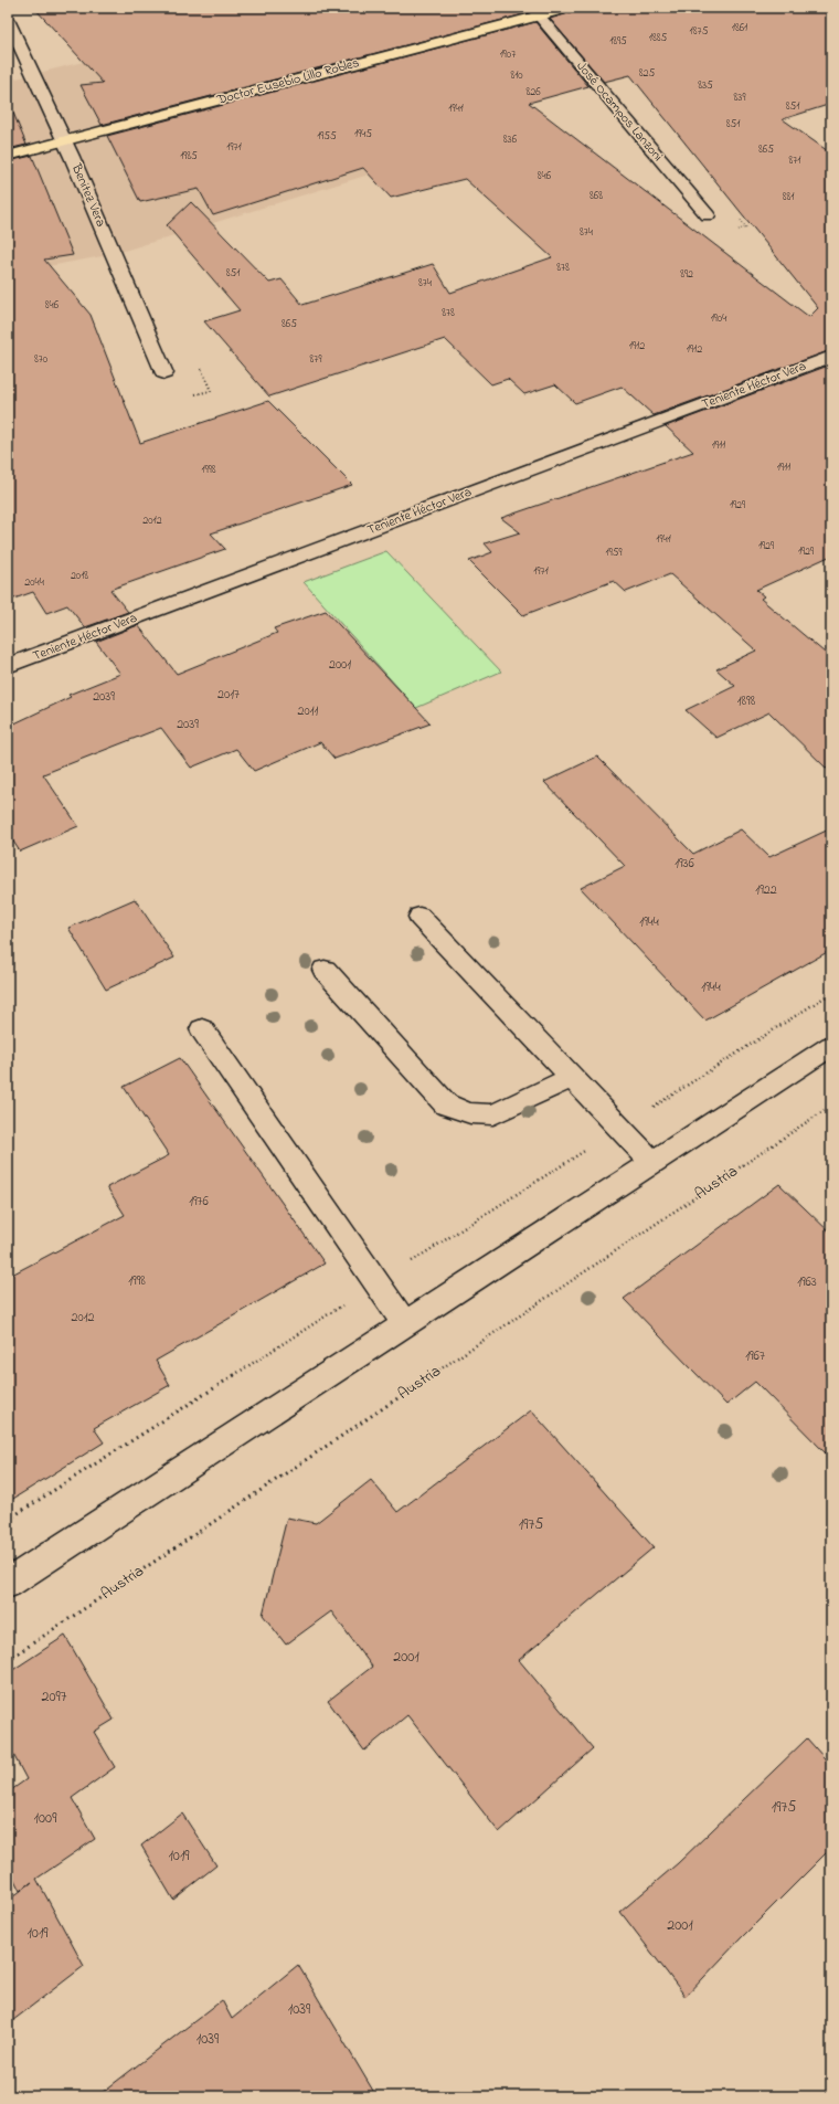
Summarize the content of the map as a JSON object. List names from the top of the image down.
{
  "streets": {
    "main road": ["Doctor Eusebio Lillo Robles"],
    "street": ["José Ocampos Lanzoni", "Benitez Vera", "Teniente Héctor Vera"],
    "path": ["Austria"]
  },
  "crossings": [
    ["Doctor Eusebio Lillo Robles", "José Ocampos Lanzoni"],
    ["Doctor Eusebio Lillo Robles", "Benitez Vera"]
  ],
  "house_numbers": [
    "1861",
    "1875",
    "1885",
    "1895",
    "1907",
    "825",
    "810",
    "835",
    "826",
    "839",
    "851",
    "1941",
    "851",
    "1945",
    "1955",
    "836",
    "1971",
    "865",
    "1985",
    "871",
    "846",
    "868",
    "881",
    "874",
    "878",
    "851",
    "892",
    "874",
    "846",
    "878",
    "1904",
    "865",
    "1912",
    "1912",
    "870",
    "879",
    "1911",
    "1911",
    "1998",
    "1929",
    "2012",
    "1941",
    "1929",
    "1929",
    "1959",
    "1971",
    "2018",
    "2044",
    "2001",
    "2017",
    "2039",
    "1898",
    "2011",
    "2039",
    "1936",
    "1922",
    "1944",
    "1944",
    "1976",
    "1998",
    "1963",
    "2012",
    "1967",
    "1975",
    "2001",
    "2097",
    "1975",
    "1009",
    "1019",
    "2001",
    "1019",
    "1039",
    "1039"
  ]
}
